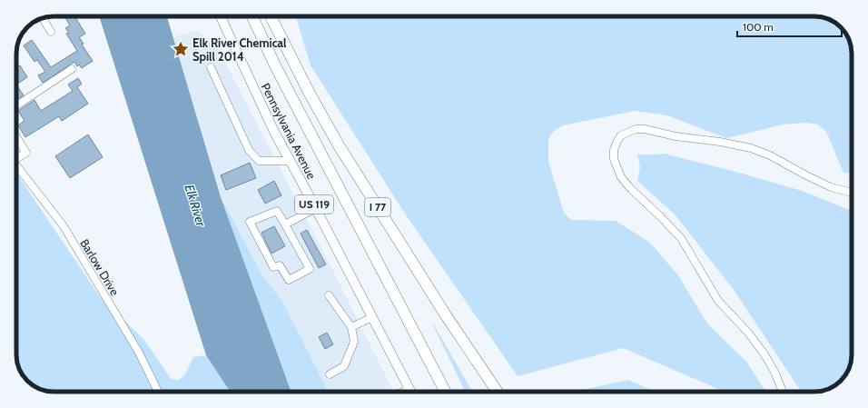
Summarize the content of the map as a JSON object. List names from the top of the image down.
{
  "streets": {
    "highway": ["I 77"],
    "main road": ["Pennsylvania Avenue", "US 119"],
    "street": ["Barlow Drive"]
  },
  "water": ["Elk River"],
  "places": {
    "place": ["Elk River Chemical Spill 2014"]
  },
  "scale_bar": "100 m"
}
